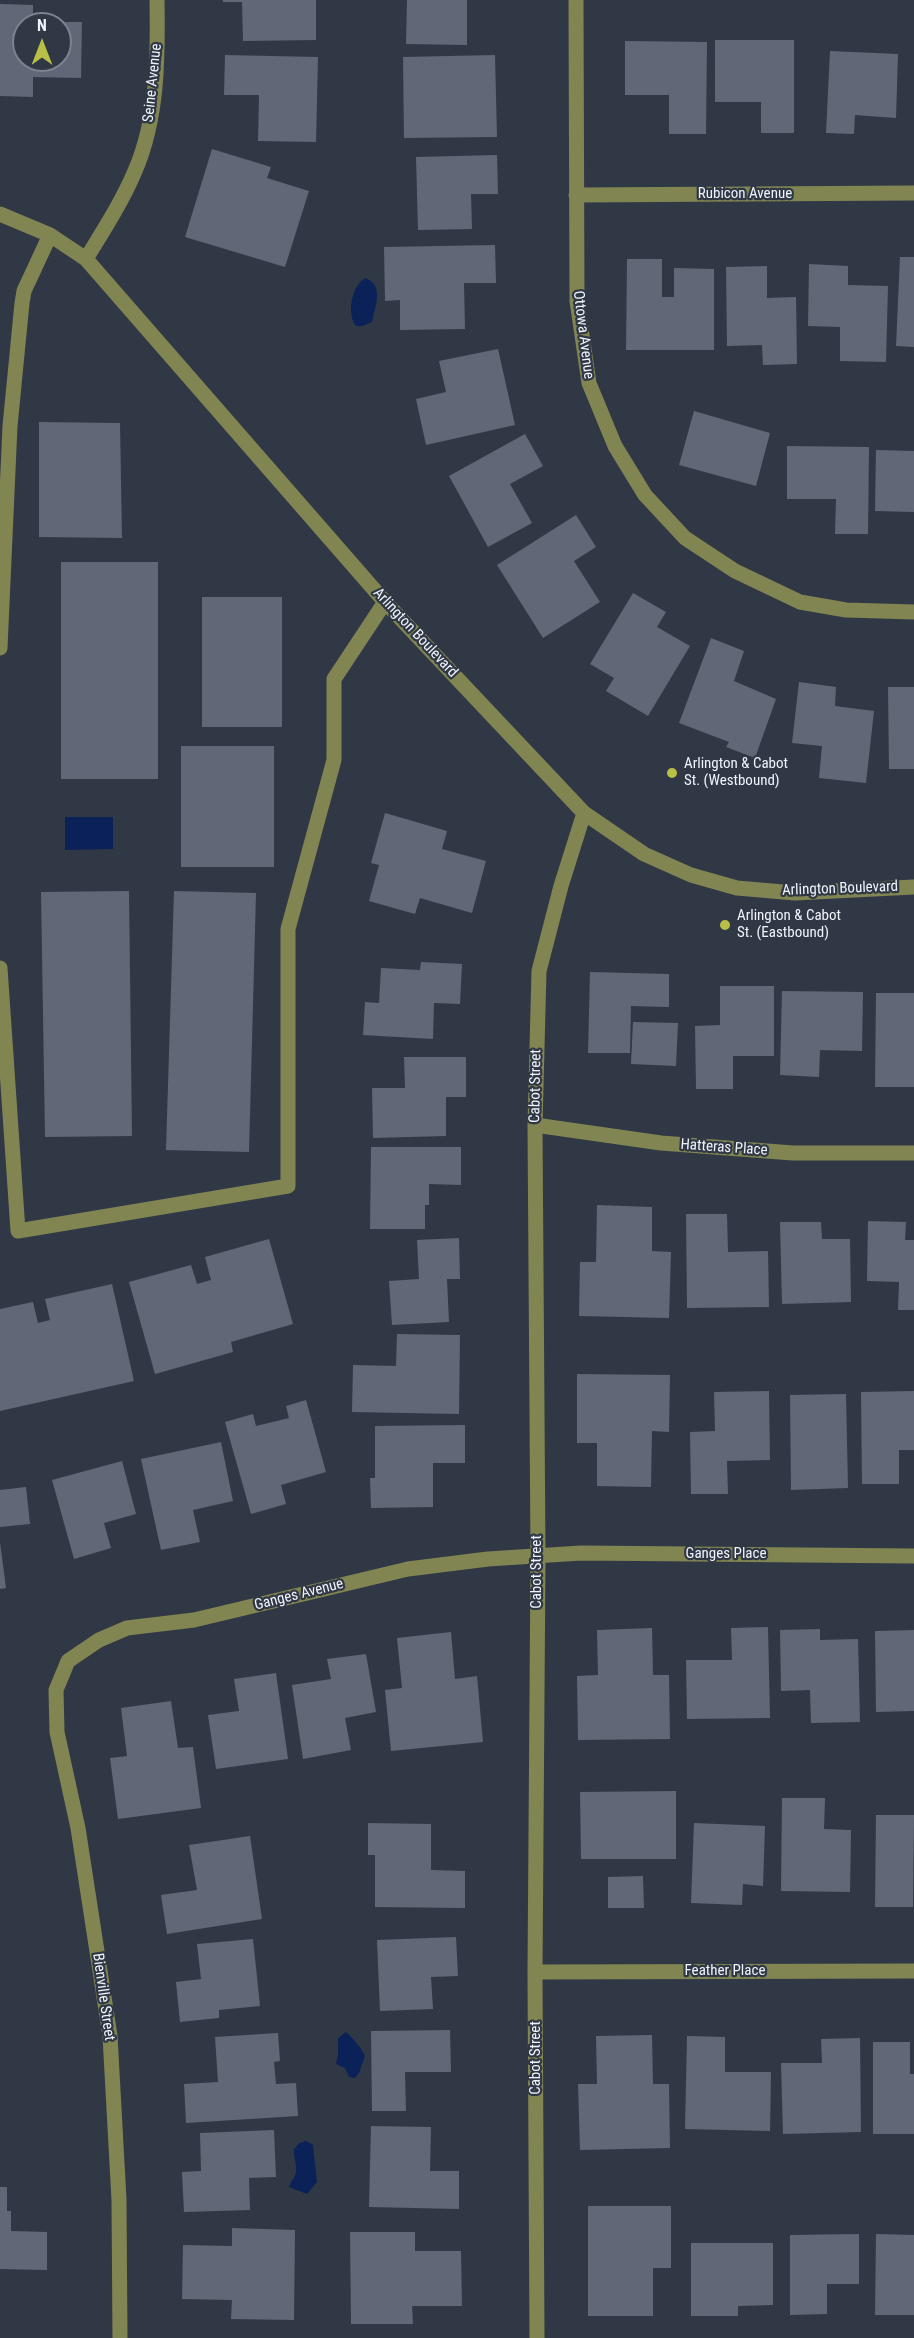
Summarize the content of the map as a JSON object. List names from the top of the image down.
{
  "streets": {
    "street": [
      "Seine Avenue",
      "Rubicon Avenue",
      "Ottowa Avenue",
      "Arlington Boulevard",
      "Cabot Street",
      "Hatteras Place",
      "Ganges Place",
      "Ganges Avenue",
      "Feather Place",
      "Bienville Street"
    ]
  },
  "crossings": [
    ["Seine Avenue", "Arlington Boulevard"],
    ["Rubicon Avenue", "Ottowa Avenue"],
    ["Arlington Boulevard", "Cabot Street"],
    ["Cabot Street", "Hatteras Place"],
    ["Cabot Street", "Ganges Place"],
    ["Cabot Street", "Ganges Avenue"],
    ["Cabot Street", "Feather Place"],
    ["Ganges Place", "Ganges Avenue"],
    ["Ganges Avenue", "Bienville Street"]
  ],
  "places": ["Arlington & Cabot St. (Westbound)", "Arlington & Cabot St. (Eastbound)"],
  "north": "top"
}
